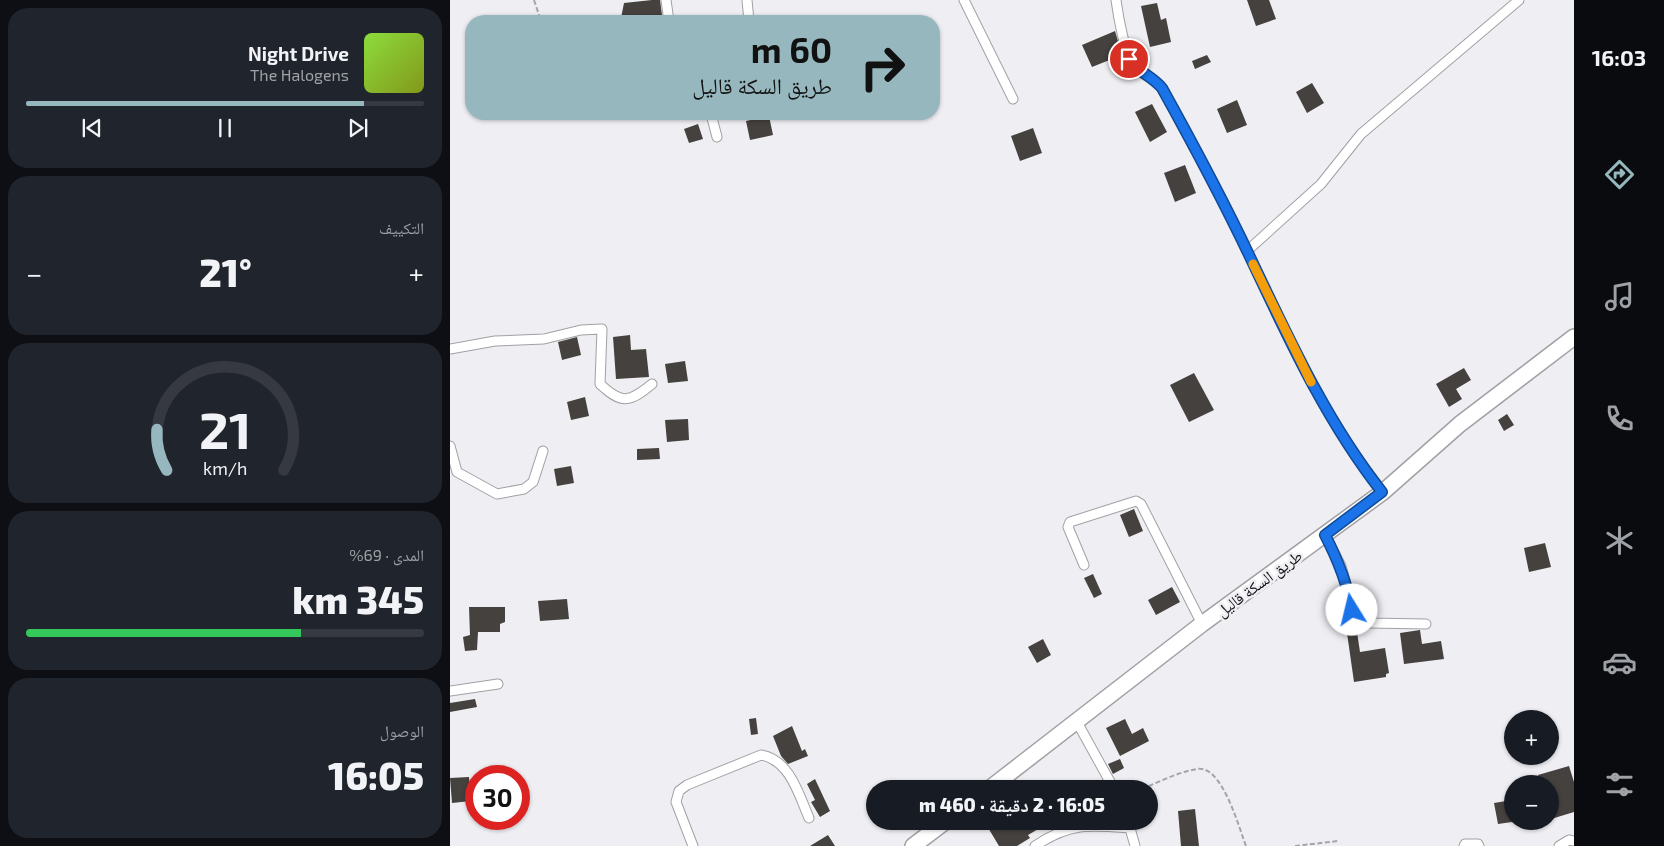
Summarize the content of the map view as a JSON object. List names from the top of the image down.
{
  "streets": {
    "main road": ["طريق السكة قاليل"]
  },
  "page": {
    "tabs": "16:03",
    "turn": ["60 m", "طريق السكة قاليل"],
    "song": ["Night Drive", "The Halogens"],
    "tile": [
      "التكييف",
      ["المدى · 69%", "345 km"],
      ["الوصول", "16:05"]
    ],
    "heat": ["−", "21°", "+"],
    "map_buttons": ["+", "−"],
    "limit": "30",
    "trip": "16:05 · 2 دقيقة · 460 m",
    "gauge": ["21", "km/h"]
  }
}
